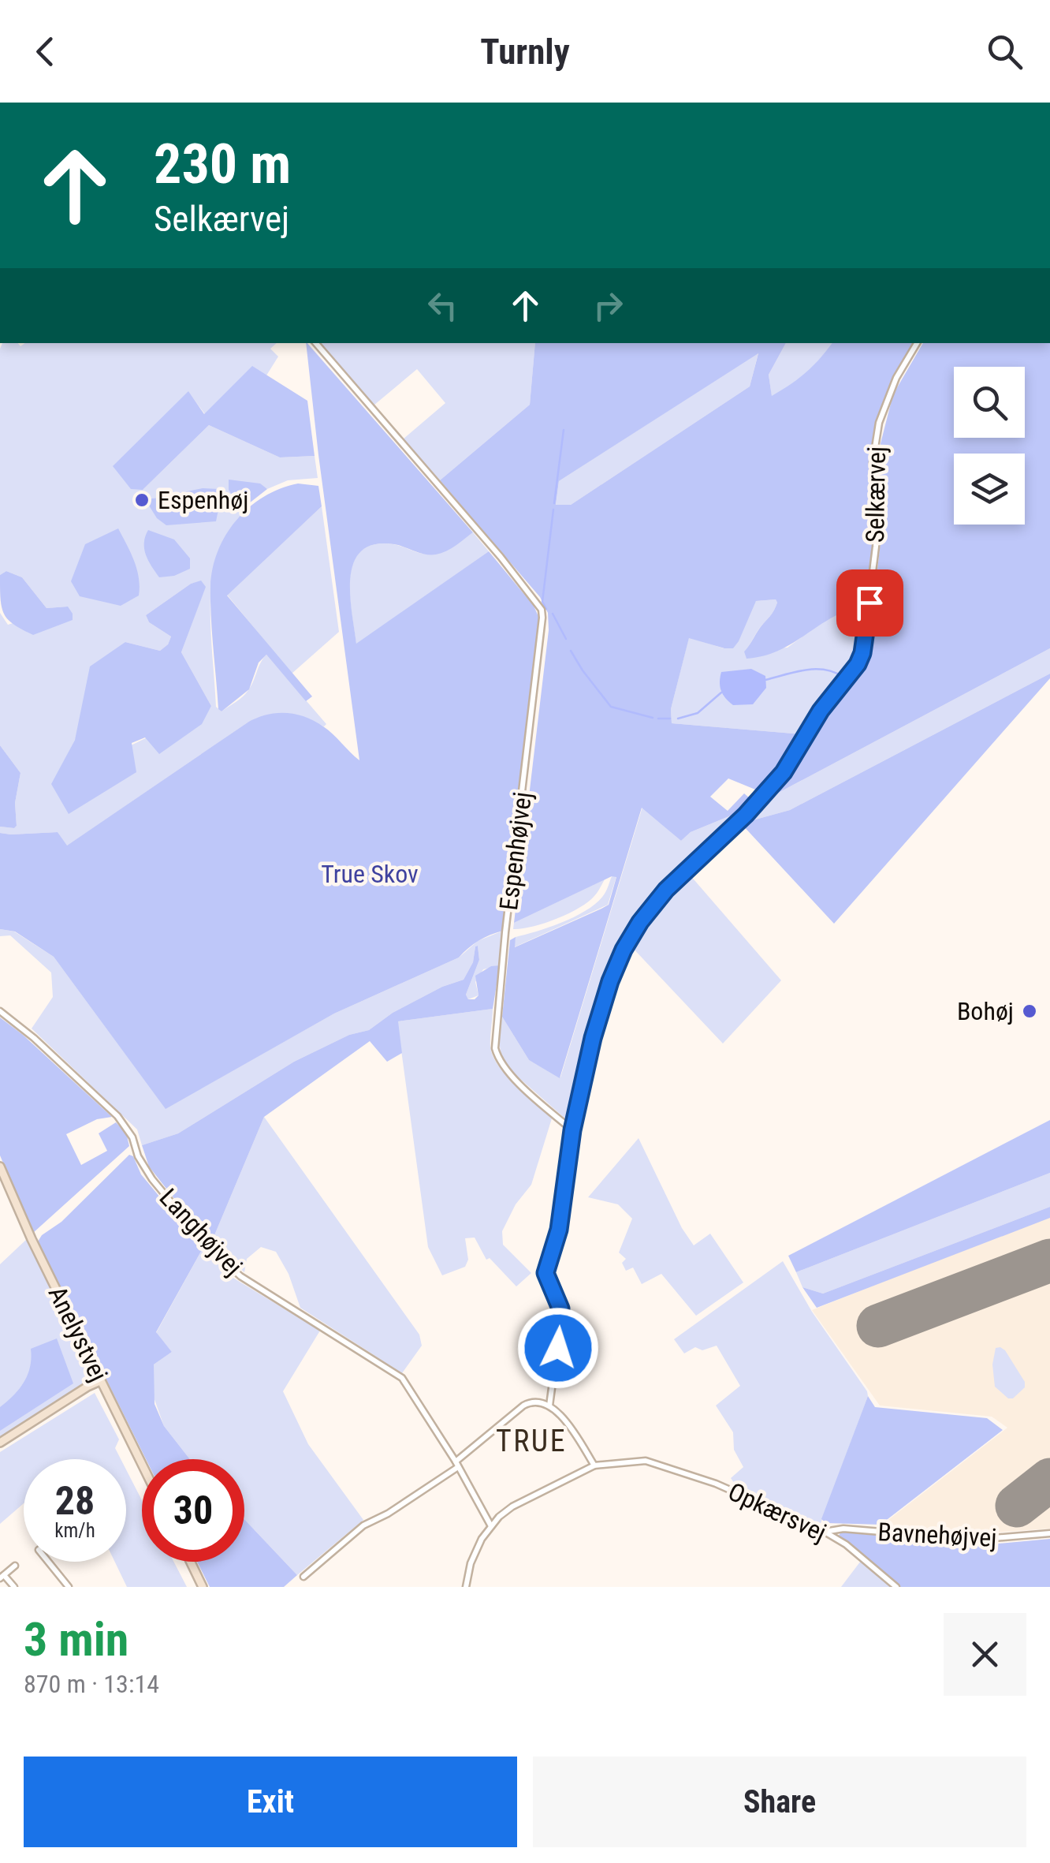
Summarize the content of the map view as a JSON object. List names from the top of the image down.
{
  "streets": {
    "street": [
      "Selkærvej",
      "Espenhøjvej",
      "Langhøjvej",
      "Anelystvej",
      "Opkærsvej",
      "Bavnehøjvej"
    ]
  },
  "crossings": [
    ["Selkærvej", "Espenhøjvej"],
    ["Opkærsvej", "Bavnehøjvej"]
  ],
  "districts": ["TRUE"],
  "parks": ["True Skov"],
  "places": ["Espenhøj", "Bohøj"],
  "page": {
    "header": "Turnly",
    "turn": ["230 m", "Selkærvej"],
    "speed": "28 km/h",
    "limit": "30",
    "heading": ["3 min", "870 m · 13:14"],
    "buttons": ["Exit", "Share"]
  }
}
